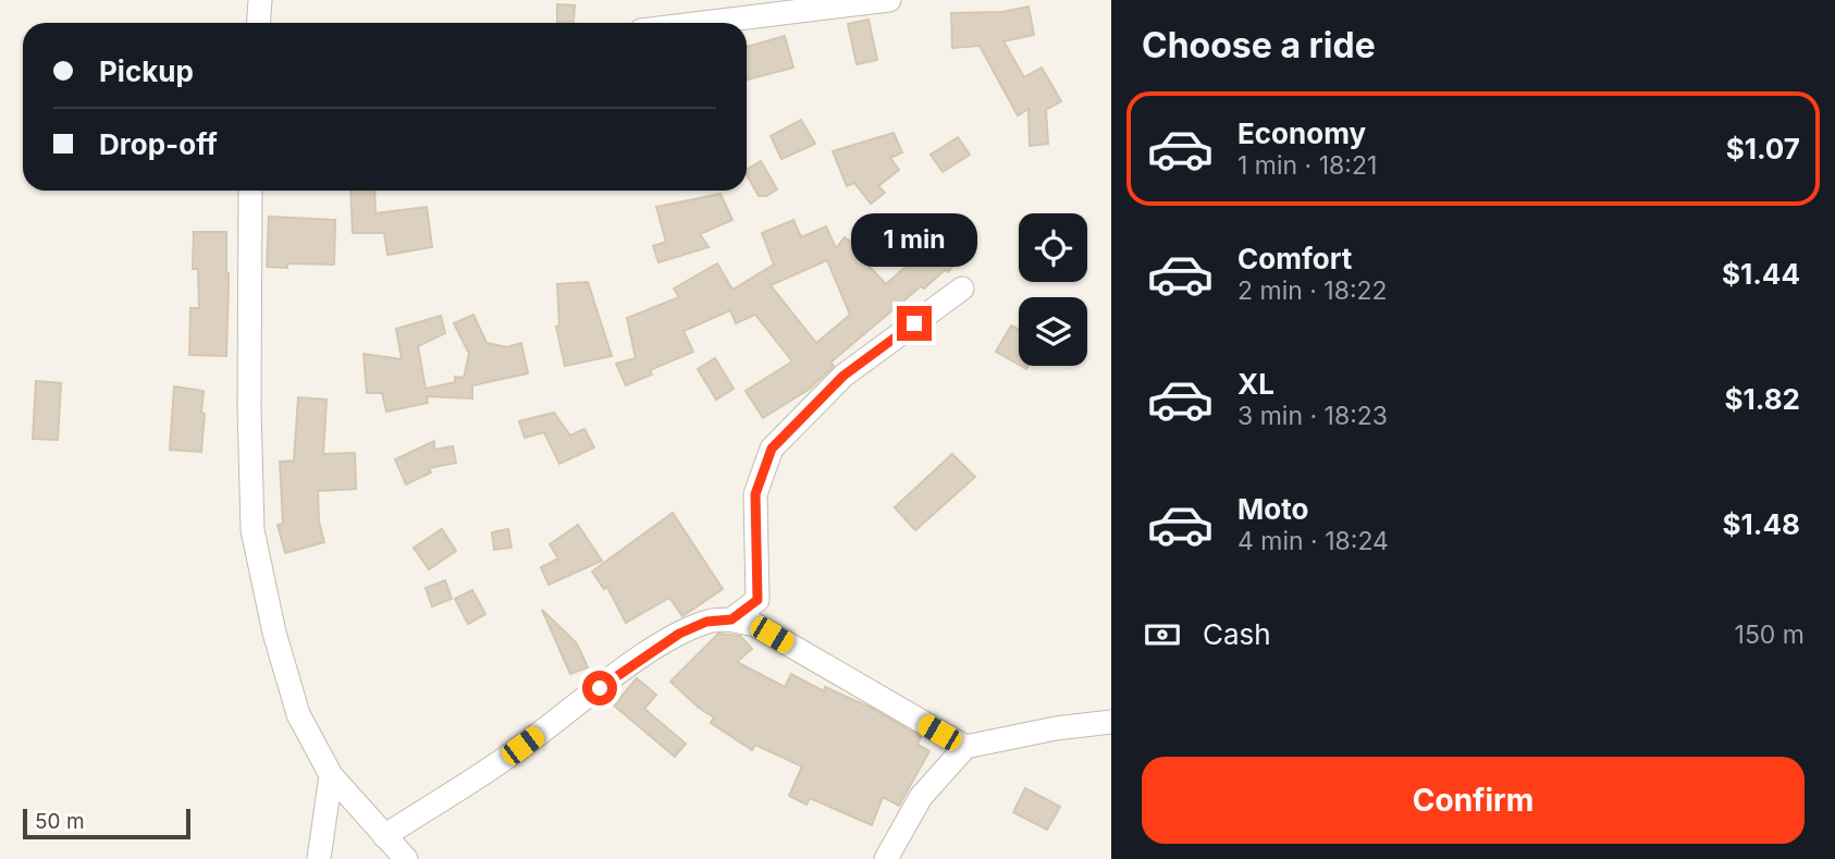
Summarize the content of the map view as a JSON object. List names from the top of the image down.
{
  "scale_bar": "50 m",
  "page": {
    "heading": "Choose a ride",
    "banner": ["Pickup", "Drop-off"],
    "list": [
      {
        "name": "Economy",
        "note": "1 min · 18:21",
        "value": "$1.07"
      },
      {
        "name": "Comfort",
        "note": "2 min · 18:22",
        "value": "$1.44"
      },
      {
        "name": "XL",
        "note": "3 min · 18:23",
        "value": "$1.82"
      },
      {
        "name": "Moto",
        "note": "4 min · 18:24",
        "value": "$1.48"
      }
    ],
    "bubble": "1 min",
    "pay": ["Cash", "150 m"],
    "buttons": "Confirm",
    "scale": "50 m"
  }
}
